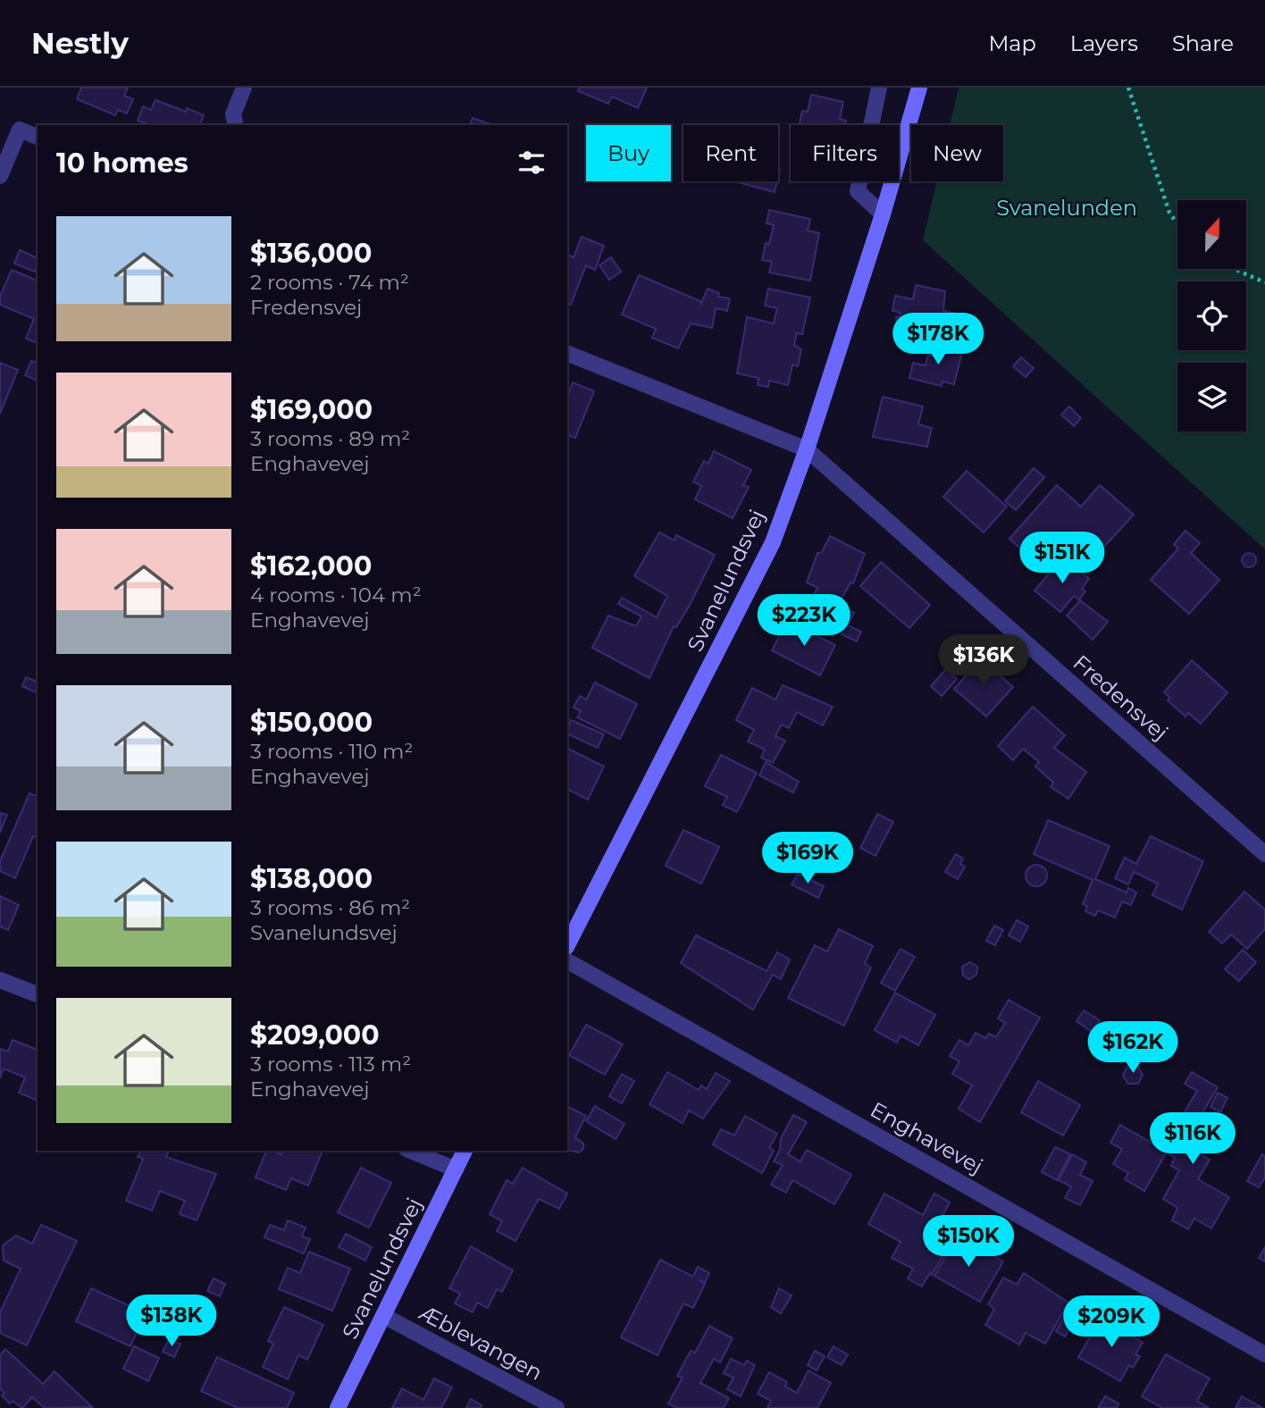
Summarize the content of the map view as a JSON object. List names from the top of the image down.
{
  "streets": {
    "street": [
      "Svanelundsvej",
      "Fredensvej",
      "Enghavevej",
      "Æblevangen"
    ]
  },
  "crossings": [
    ["Svanelundsvej", "Fredensvej"],
    ["Svanelundsvej", "Æblevangen"]
  ],
  "parks": ["Svanelunden"],
  "north": "top",
  "page": {
    "header": "Nestly",
    "nav": ["Map", "Layers", "Share"],
    "chip": [
      "Buy",
      "Rent",
      "Filters",
      "New"
    ],
    "heading": "10 homes",
    "list": [
      {
        "name": "$136,000",
        "note": "2 rooms · 74 m² · Fredensvej"
      },
      {
        "name": "$169,000",
        "note": "3 rooms · 89 m² · Enghavevej"
      },
      {
        "name": "$162,000",
        "note": "4 rooms · 104 m² · Enghavevej"
      },
      {
        "name": "$150,000",
        "note": "3 rooms · 110 m² · Enghavevej"
      },
      {
        "name": "$138,000",
        "note": "3 rooms · 86 m² · Svanelundsvej"
      },
      {
        "name": "$209,000",
        "note": "3 rooms · 113 m² · Enghavevej"
      }
    ],
    "price": [
      "$178K",
      "$151K",
      "$223K",
      "$136K",
      "$169K",
      "$162K",
      "$116K",
      "$150K",
      "$138K",
      "$209K"
    ]
  }
}
